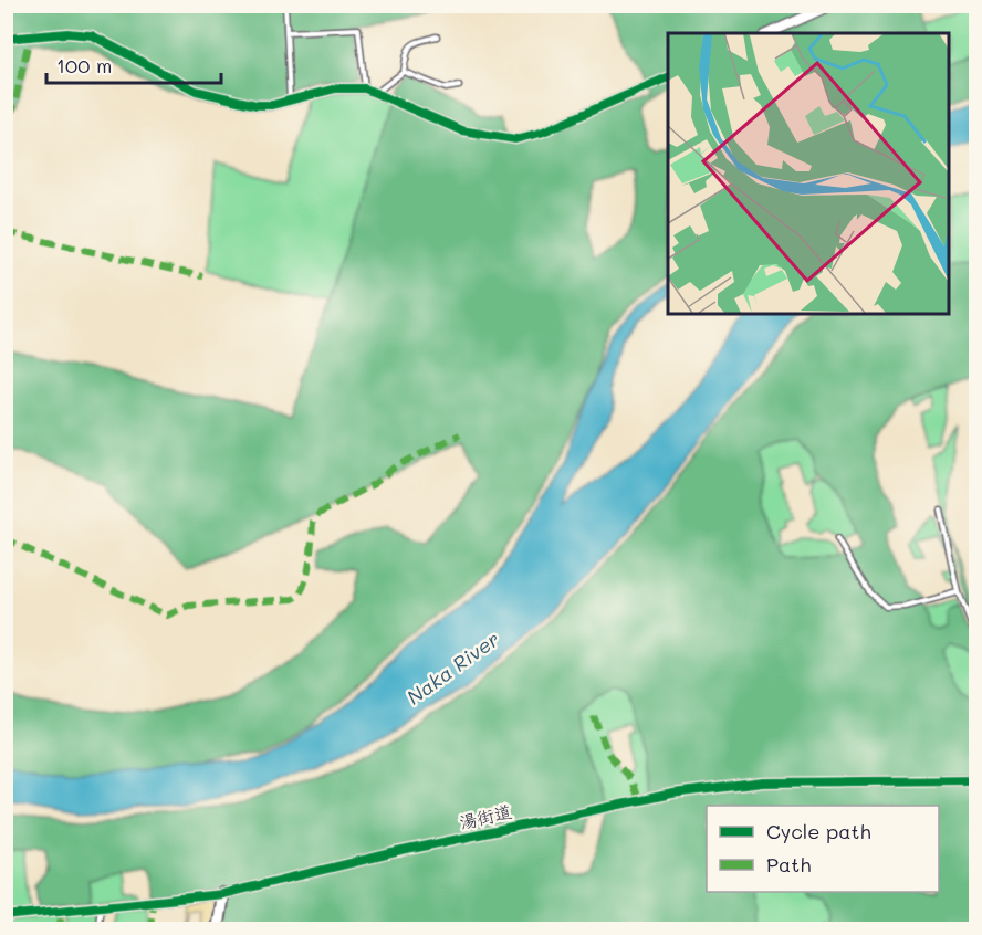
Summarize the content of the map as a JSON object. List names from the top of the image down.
{
  "streets": {
    "street": ["湯街道"]
  },
  "water": ["Naka River"],
  "legend": ["Cycle path", "Path"],
  "scale_bar": "100 m"
}
